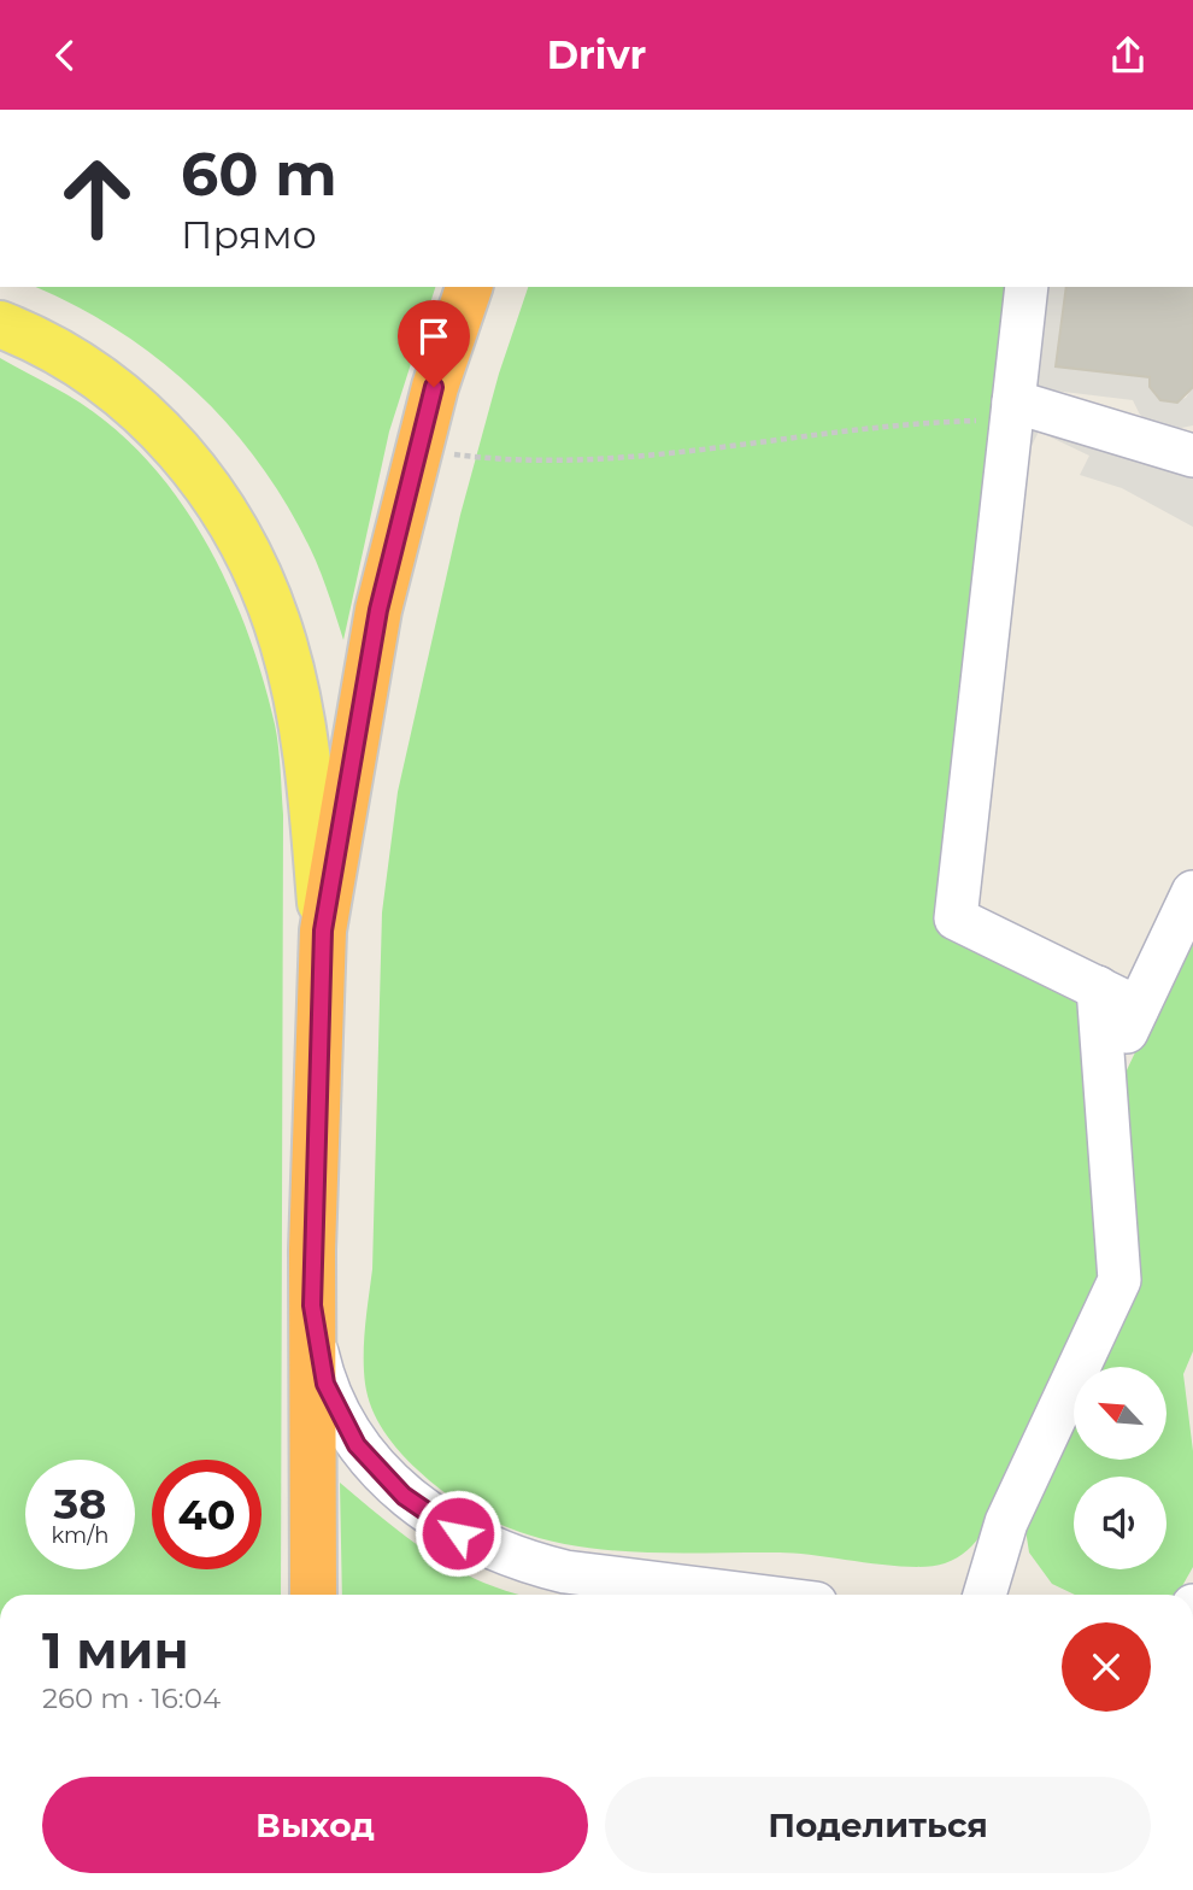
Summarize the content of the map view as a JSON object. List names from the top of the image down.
{
  "north": "top left",
  "page": {
    "header": "Drivr",
    "turn": ["60 m", "Прямо"],
    "speed": "38 km/h",
    "limit": "40",
    "heading": ["1 мин", "260 m · 16:04"],
    "buttons": ["Выход", "Поделиться"]
  }
}
